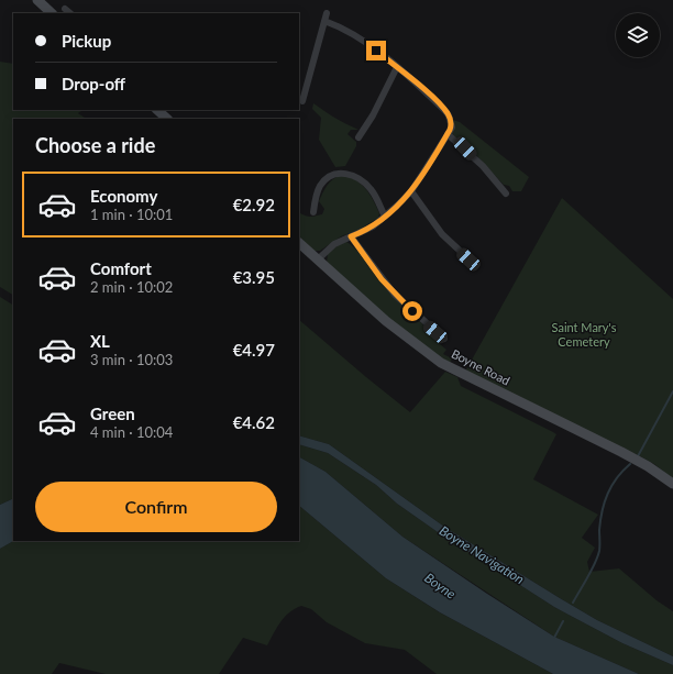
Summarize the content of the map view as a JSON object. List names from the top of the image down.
{
  "streets": {
    "street": ["Boyne Road"]
  },
  "water": ["Boyne Navigation", "Boyne"],
  "parks": ["Saint Mary's Cemetery"],
  "page": {
    "banner": ["Pickup", "Drop-off"],
    "heading": "Choose a ride",
    "list": [
      {
        "name": "Economy",
        "note": "1 min · 10:01",
        "value": "€2.92"
      },
      {
        "name": "Comfort",
        "note": "2 min · 10:02",
        "value": "€3.95"
      },
      {
        "name": "XL",
        "note": "3 min · 10:03",
        "value": "€4.97"
      },
      {
        "name": "Green",
        "note": "4 min · 10:04",
        "value": "€4.62"
      }
    ],
    "buttons": "Confirm"
  }
}
